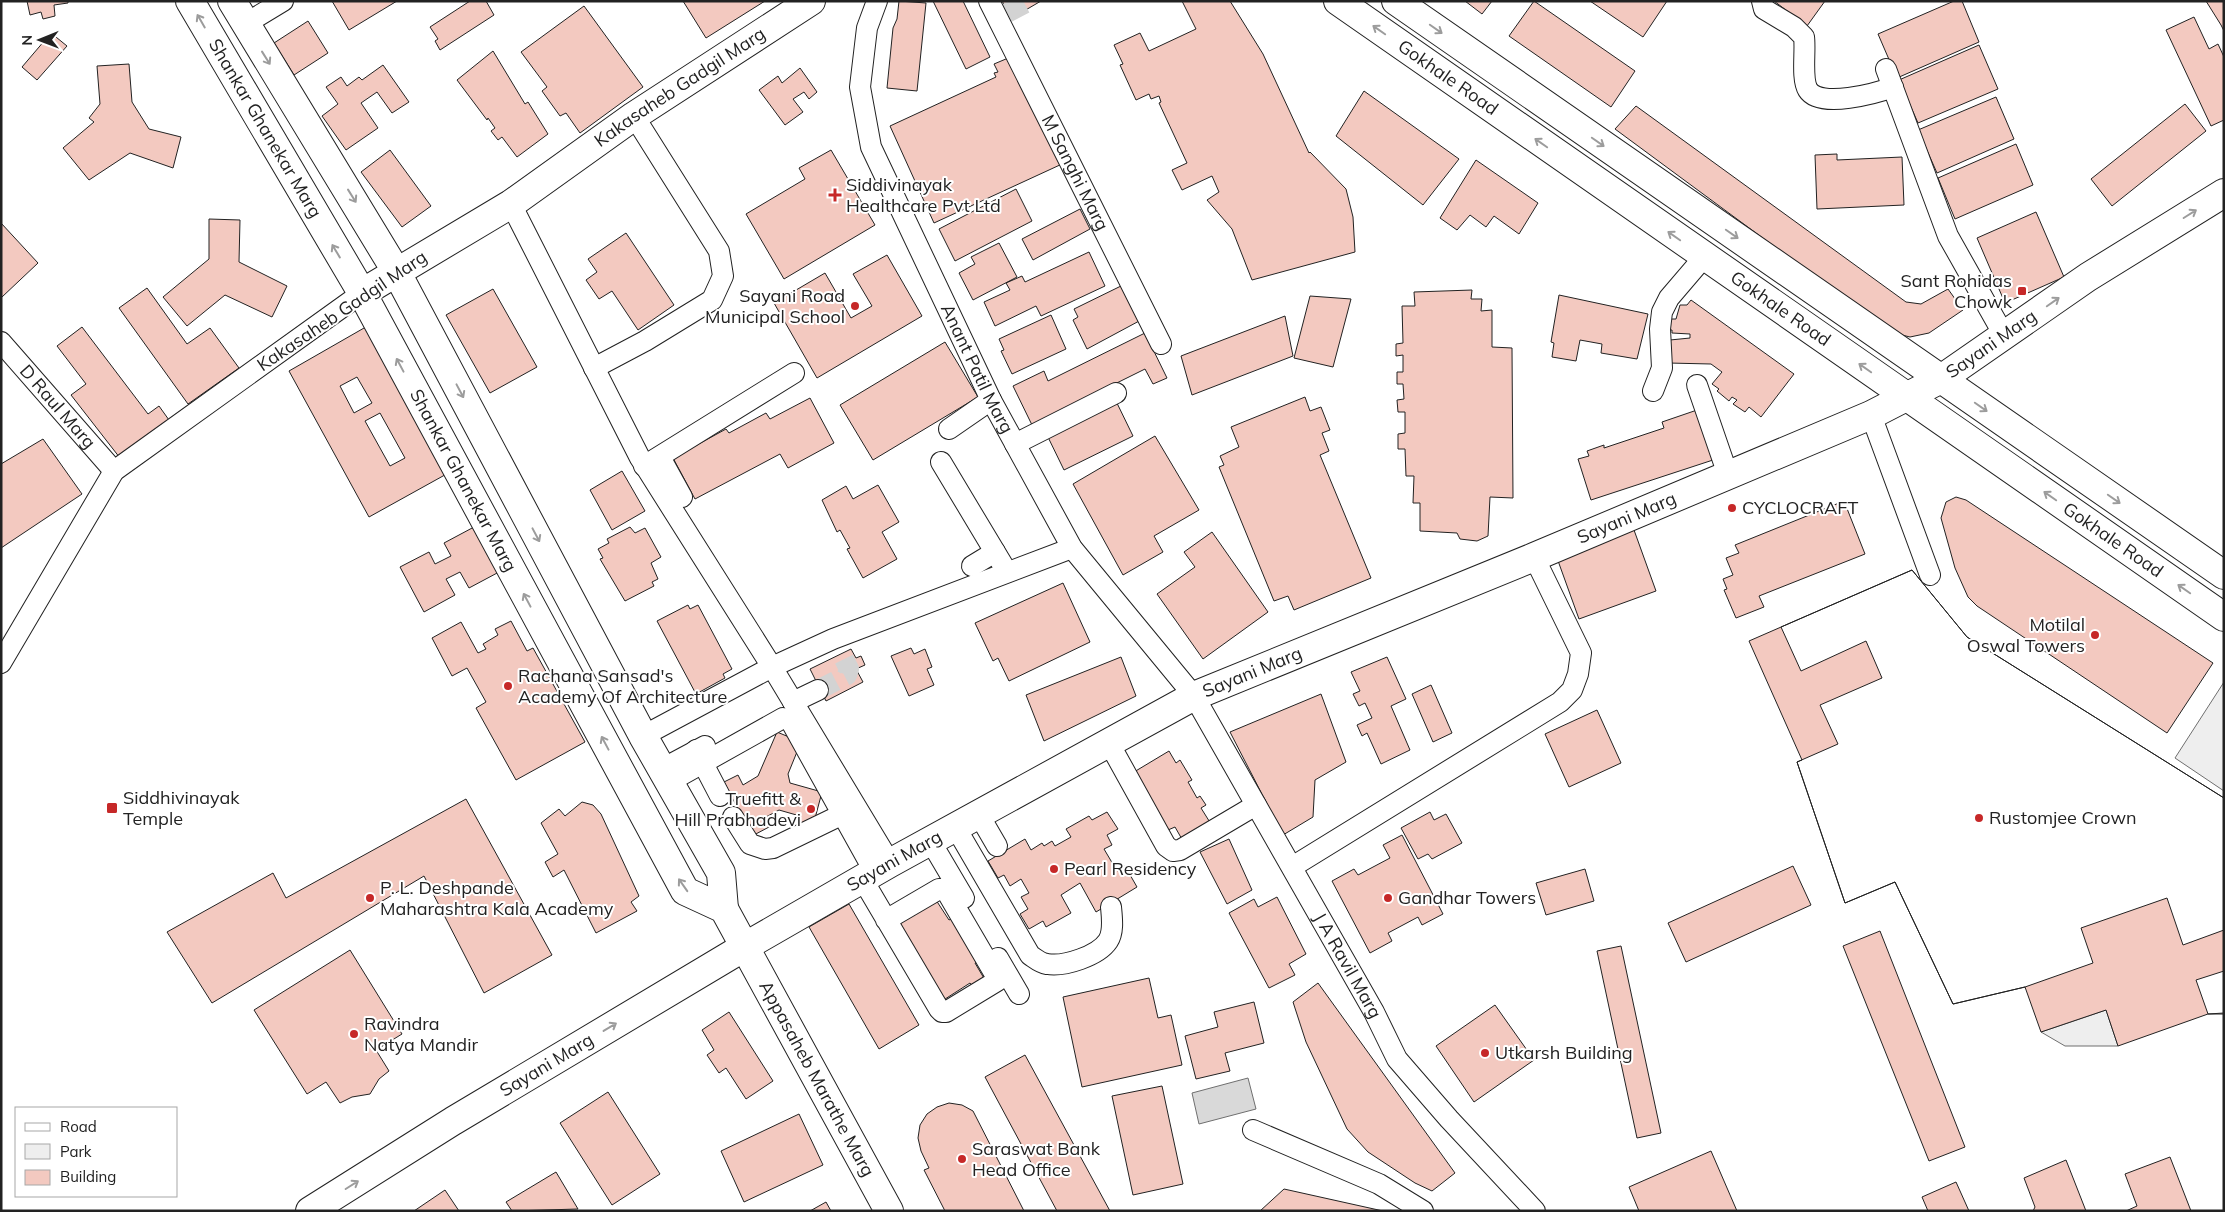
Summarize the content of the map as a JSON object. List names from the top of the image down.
{
  "streets": {
    "main road": [
      "Gokhale Road",
      "Kakasaheb Gadgil Marg",
      "Shankar Ghanekar Marg",
      "Sayani Marg",
      "Appasaheb Marathe Marg"
    ],
    "street": [
      "M Sanghi Marg",
      "Anant Patil Marg",
      "D Raul Marg",
      "J A Ravil Marg"
    ]
  },
  "crossings": [
    ["Gokhale Road", "Sayani Marg"],
    ["Kakasaheb Gadgil Marg", "Shankar Ghanekar Marg"],
    ["Kakasaheb Gadgil Marg", "D Raul Marg"],
    ["Sayani Marg", "Anant Patil Marg"],
    ["Sayani Marg", "J A Ravil Marg"],
    ["Sayani Marg", "Appasaheb Marathe Marg"],
    ["Anant Patil Marg", "J A Ravil Marg"]
  ],
  "one_way": ["Sayani Marg"],
  "places": {
    "health": ["Siddivinayak Healthcare Pvt Ltd"],
    "transit": ["Sant Rohidas Chowk", "Siddhivinayak Temple"],
    "other": [
      "Sayani Road Municipal School",
      "CYCLOCRAFT",
      "Motilal Oswal Towers",
      "Rachana Sansad's Academy Of Architecture",
      "Truefitt & Hill Prabhadevi",
      "Rustomjee Crown",
      "Pearl Residency",
      "P. L. Deshpande Maharashtra Kala Academy",
      "Gandhar Towers",
      "Ravindra Natya Mandir",
      "Utkarsh Building",
      "Saraswat Bank Head Office"
    ]
  },
  "legend": ["Road", "Park", "Building"],
  "north": "left"
}
